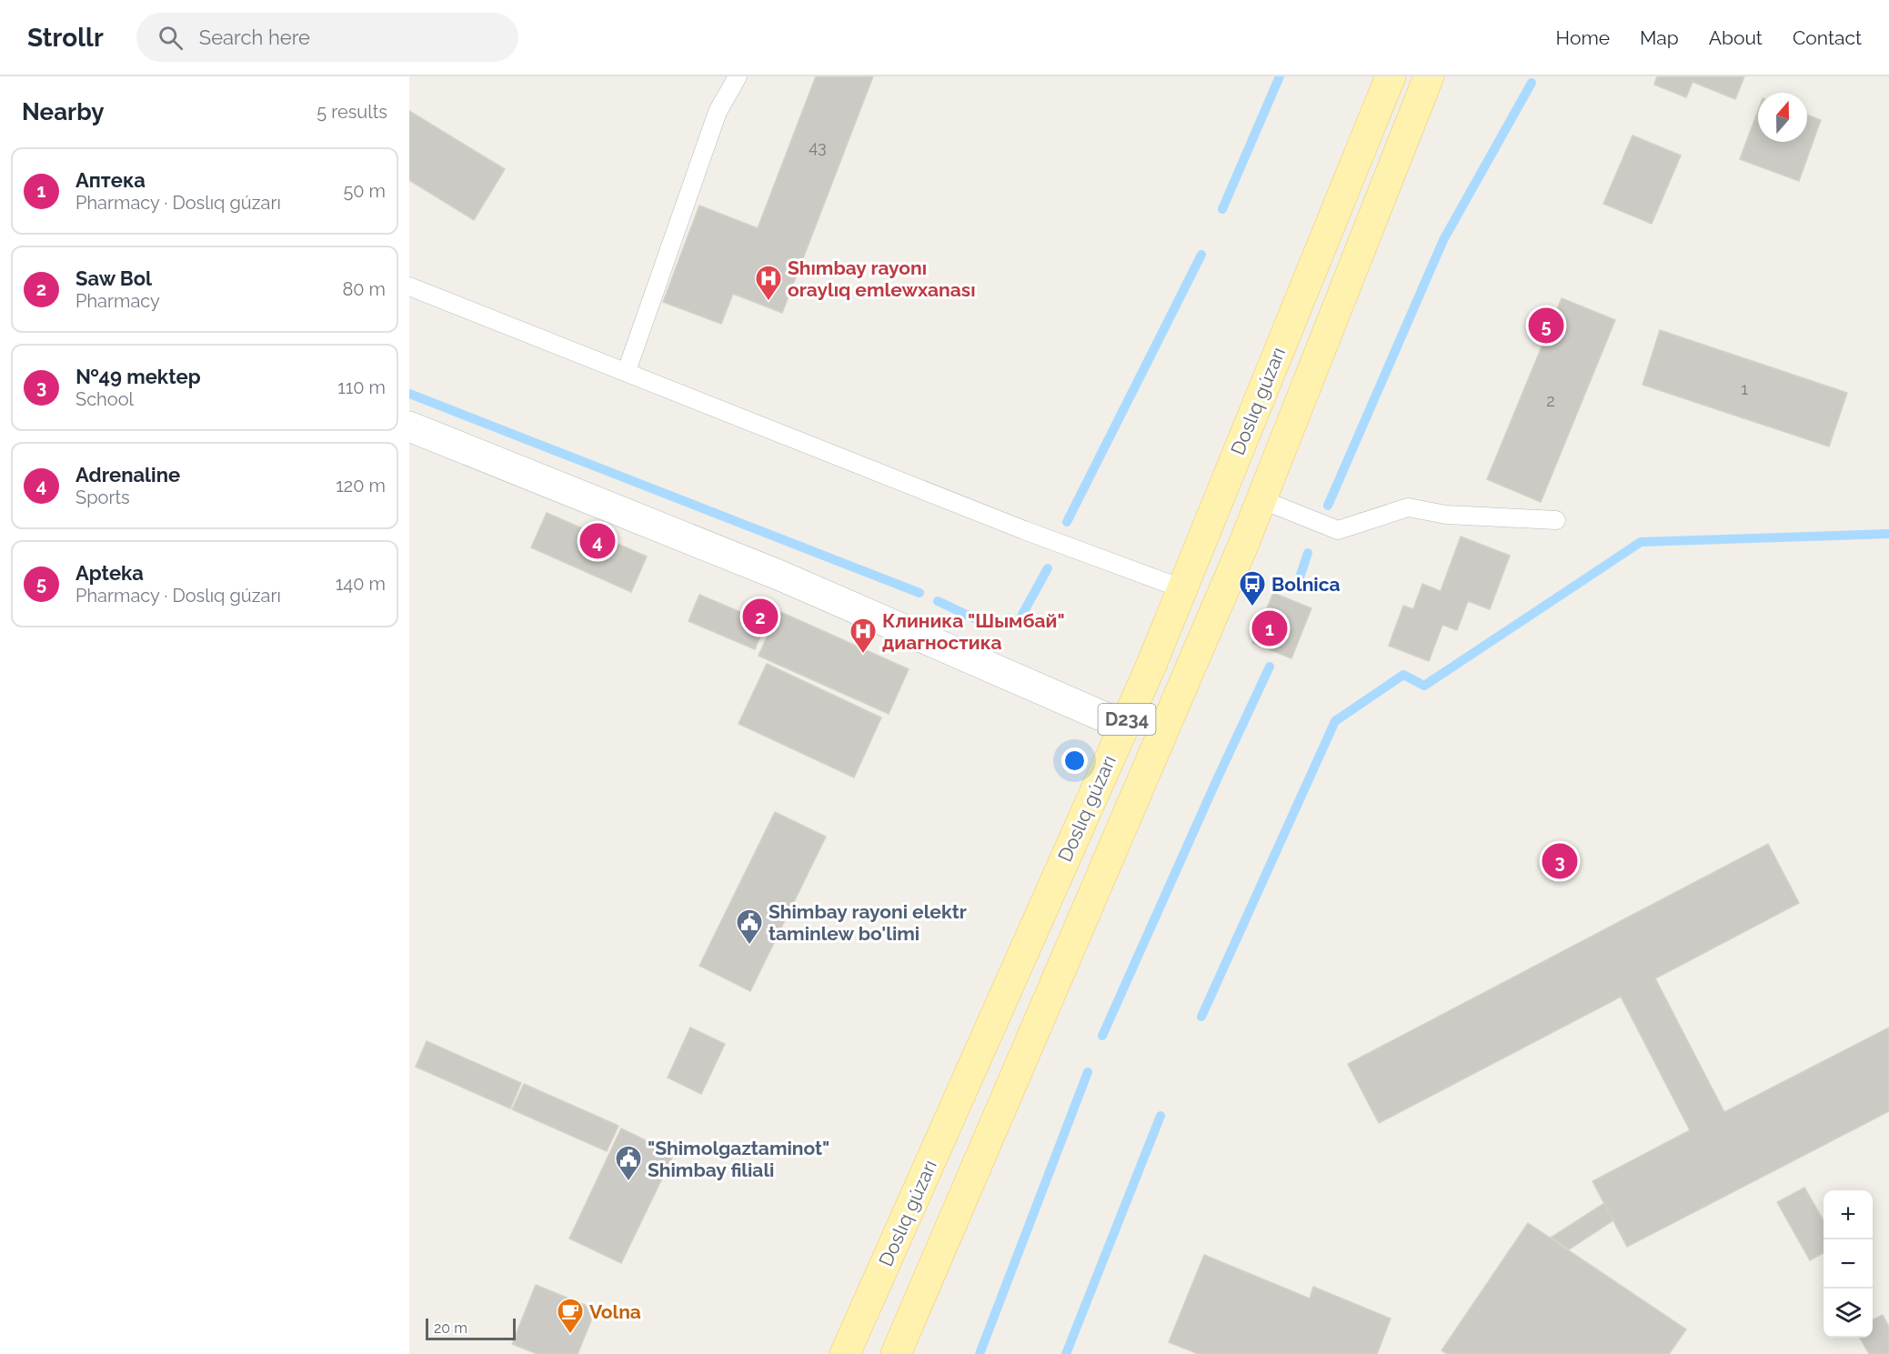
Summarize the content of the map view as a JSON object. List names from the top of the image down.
{
  "streets": {
    "main road": ["Doslıq gúzarı", "D234"]
  },
  "places": {
    "hospital": ["Shımbay rayonı oraylıq emlewxanası", "Клиника \"Шымбай\" диагностика"],
    "bus stop": ["Bolnica"],
    "public building": ["Shimbay rayoni elektr taminlew bo'limi", "\"Shimolgaztaminot\" Shimbay filiali"],
    "cafe": ["Volna"]
  },
  "house_numbers": ["43", "1", "2"],
  "scale_bar": "20 m",
  "north": "top",
  "page": {
    "header": "Strollr",
    "search": "Search here",
    "nav": [
      "Home",
      "Map",
      "About",
      "Contact"
    ],
    "heading": ["Nearby", "5 results"],
    "list": [
      {
        "mark": "1",
        "name": "Аптека",
        "note": "Pharmacy · Doslıq gúzarı",
        "value": "50 m"
      },
      {
        "mark": "2",
        "name": "Saw Bol",
        "note": "Pharmacy",
        "value": "80 m"
      },
      {
        "mark": "3",
        "name": "№49 mektep",
        "note": "School",
        "value": "110 m"
      },
      {
        "mark": "4",
        "name": "Adrenaline",
        "note": "Sports",
        "value": "120 m"
      },
      {
        "mark": "5",
        "name": "Apteka",
        "note": "Pharmacy · Doslıq gúzarı",
        "value": "140 m"
      }
    ],
    "pins": [
      "5",
      "4",
      "2",
      "1",
      "3"
    ],
    "map_buttons": ["+", "−"],
    "scale": "20 m"
  }
}
